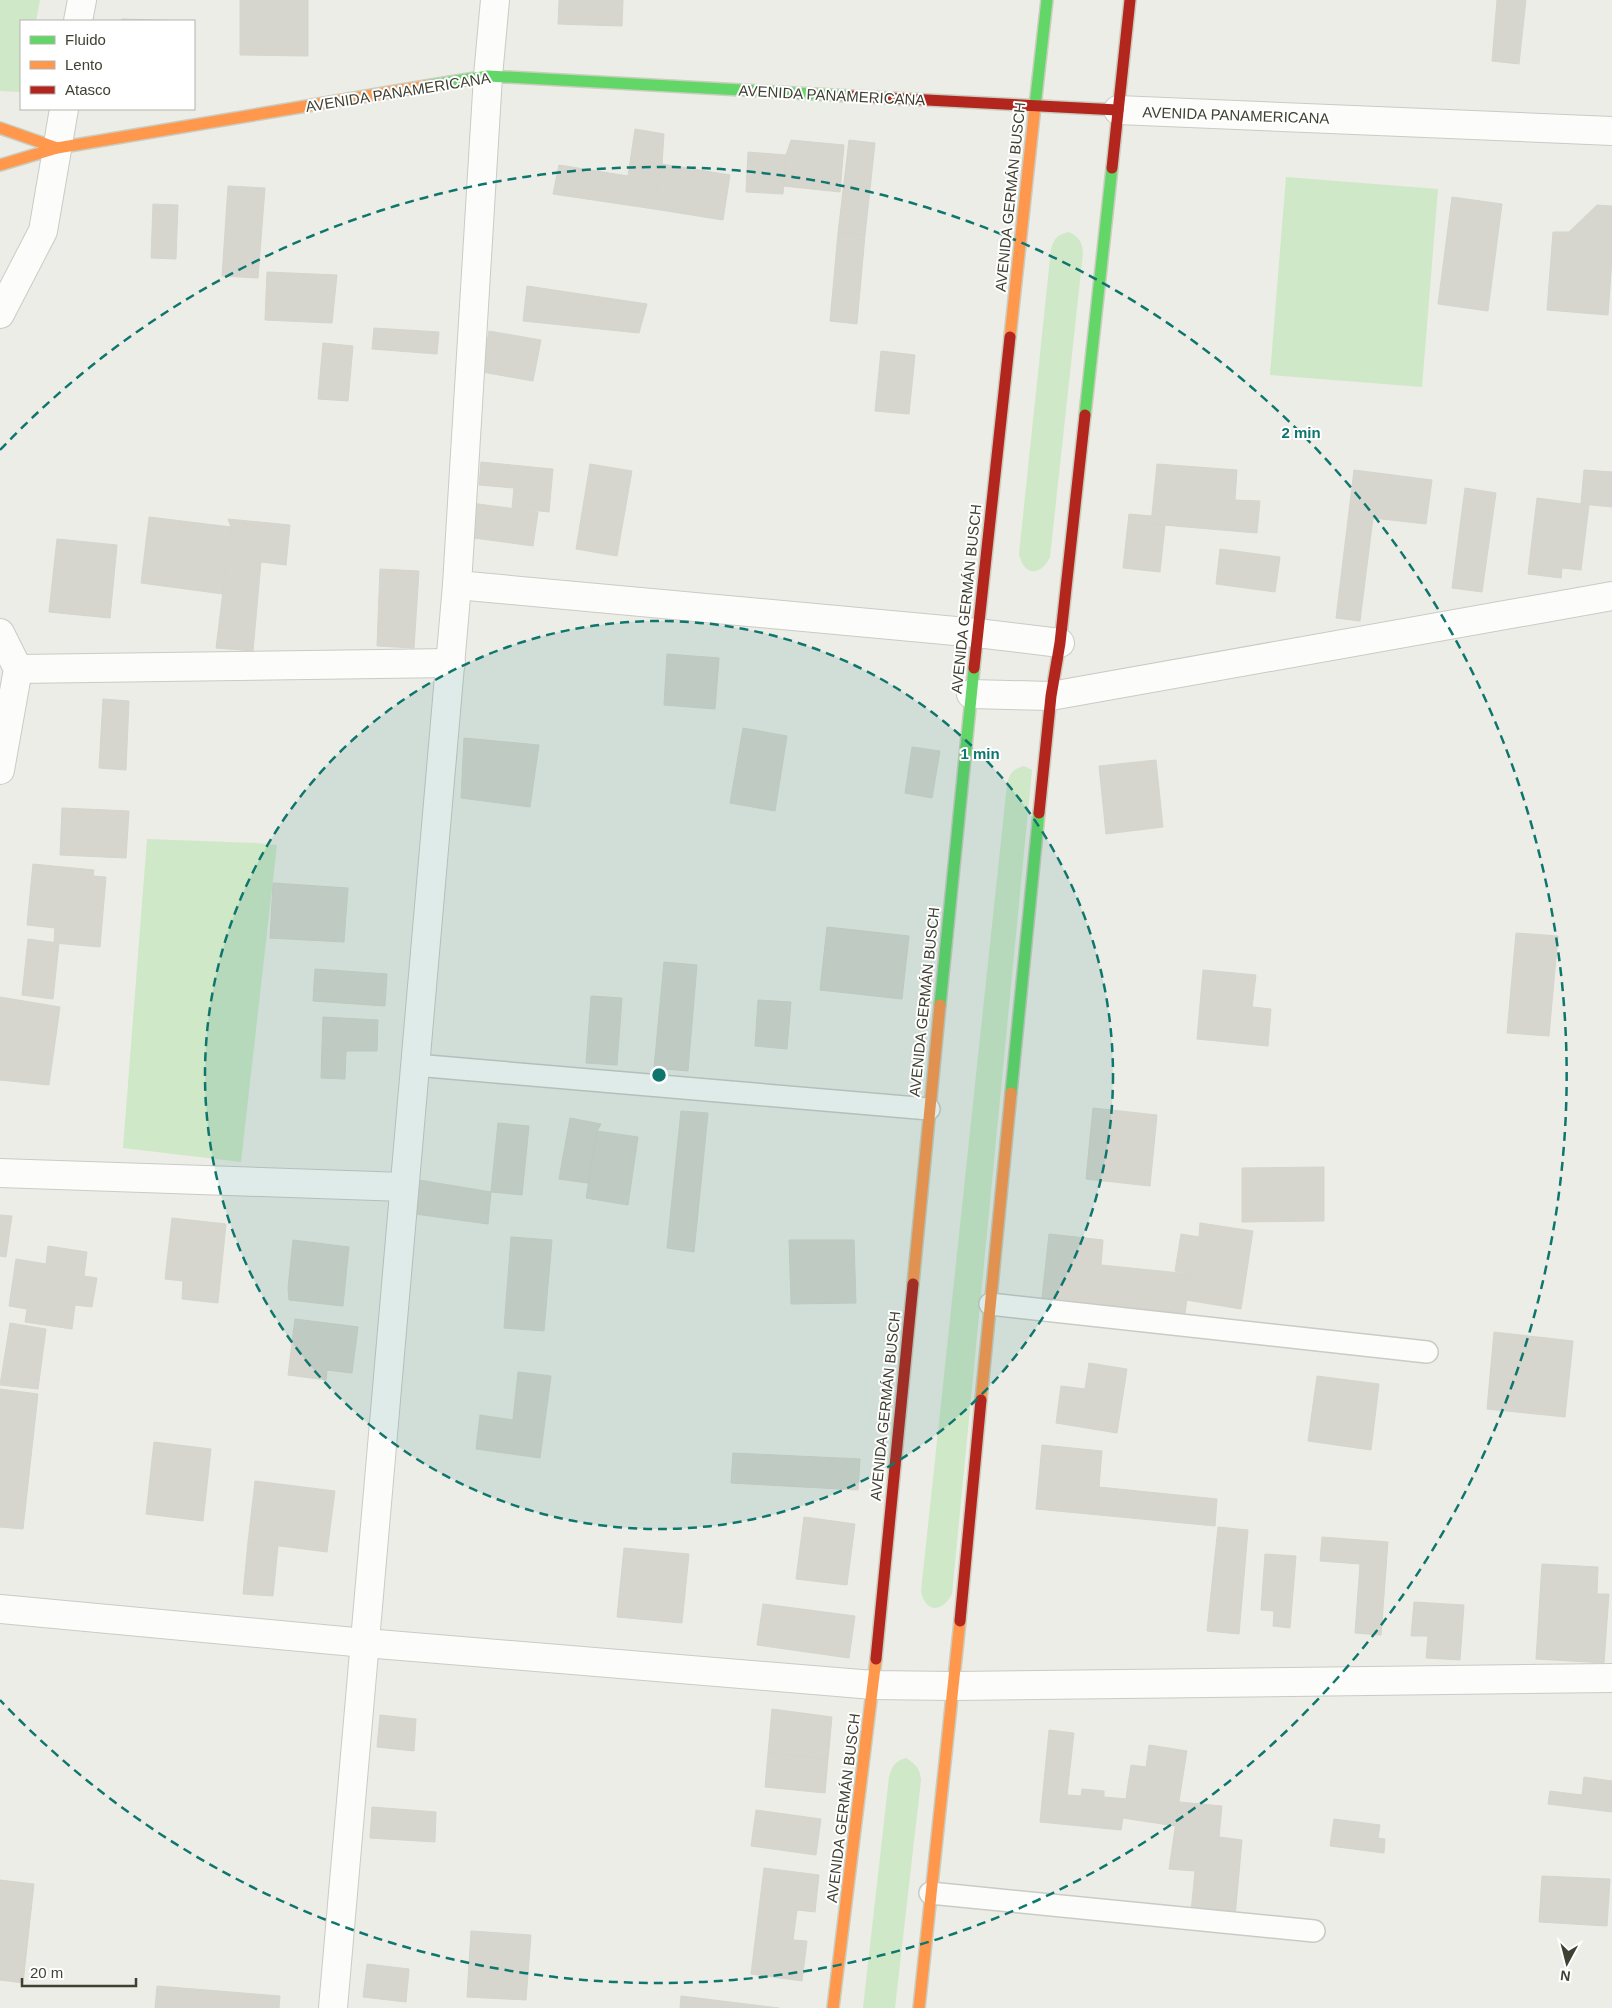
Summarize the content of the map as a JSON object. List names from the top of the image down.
{
  "streets": {
    "main road": ["AVENIDA PANAMERICANA", "AVENIDA GERMÁN BUSCH"]
  },
  "crossings": [
    ["AVENIDA PANAMERICANA", "AVENIDA GERMÁN BUSCH"]
  ],
  "legend": ["Fluido", "Lento", "Atasco"],
  "scale_bar": "20 m",
  "north": "bottom",
  "rings": ["2 min", "1 min"]
}
